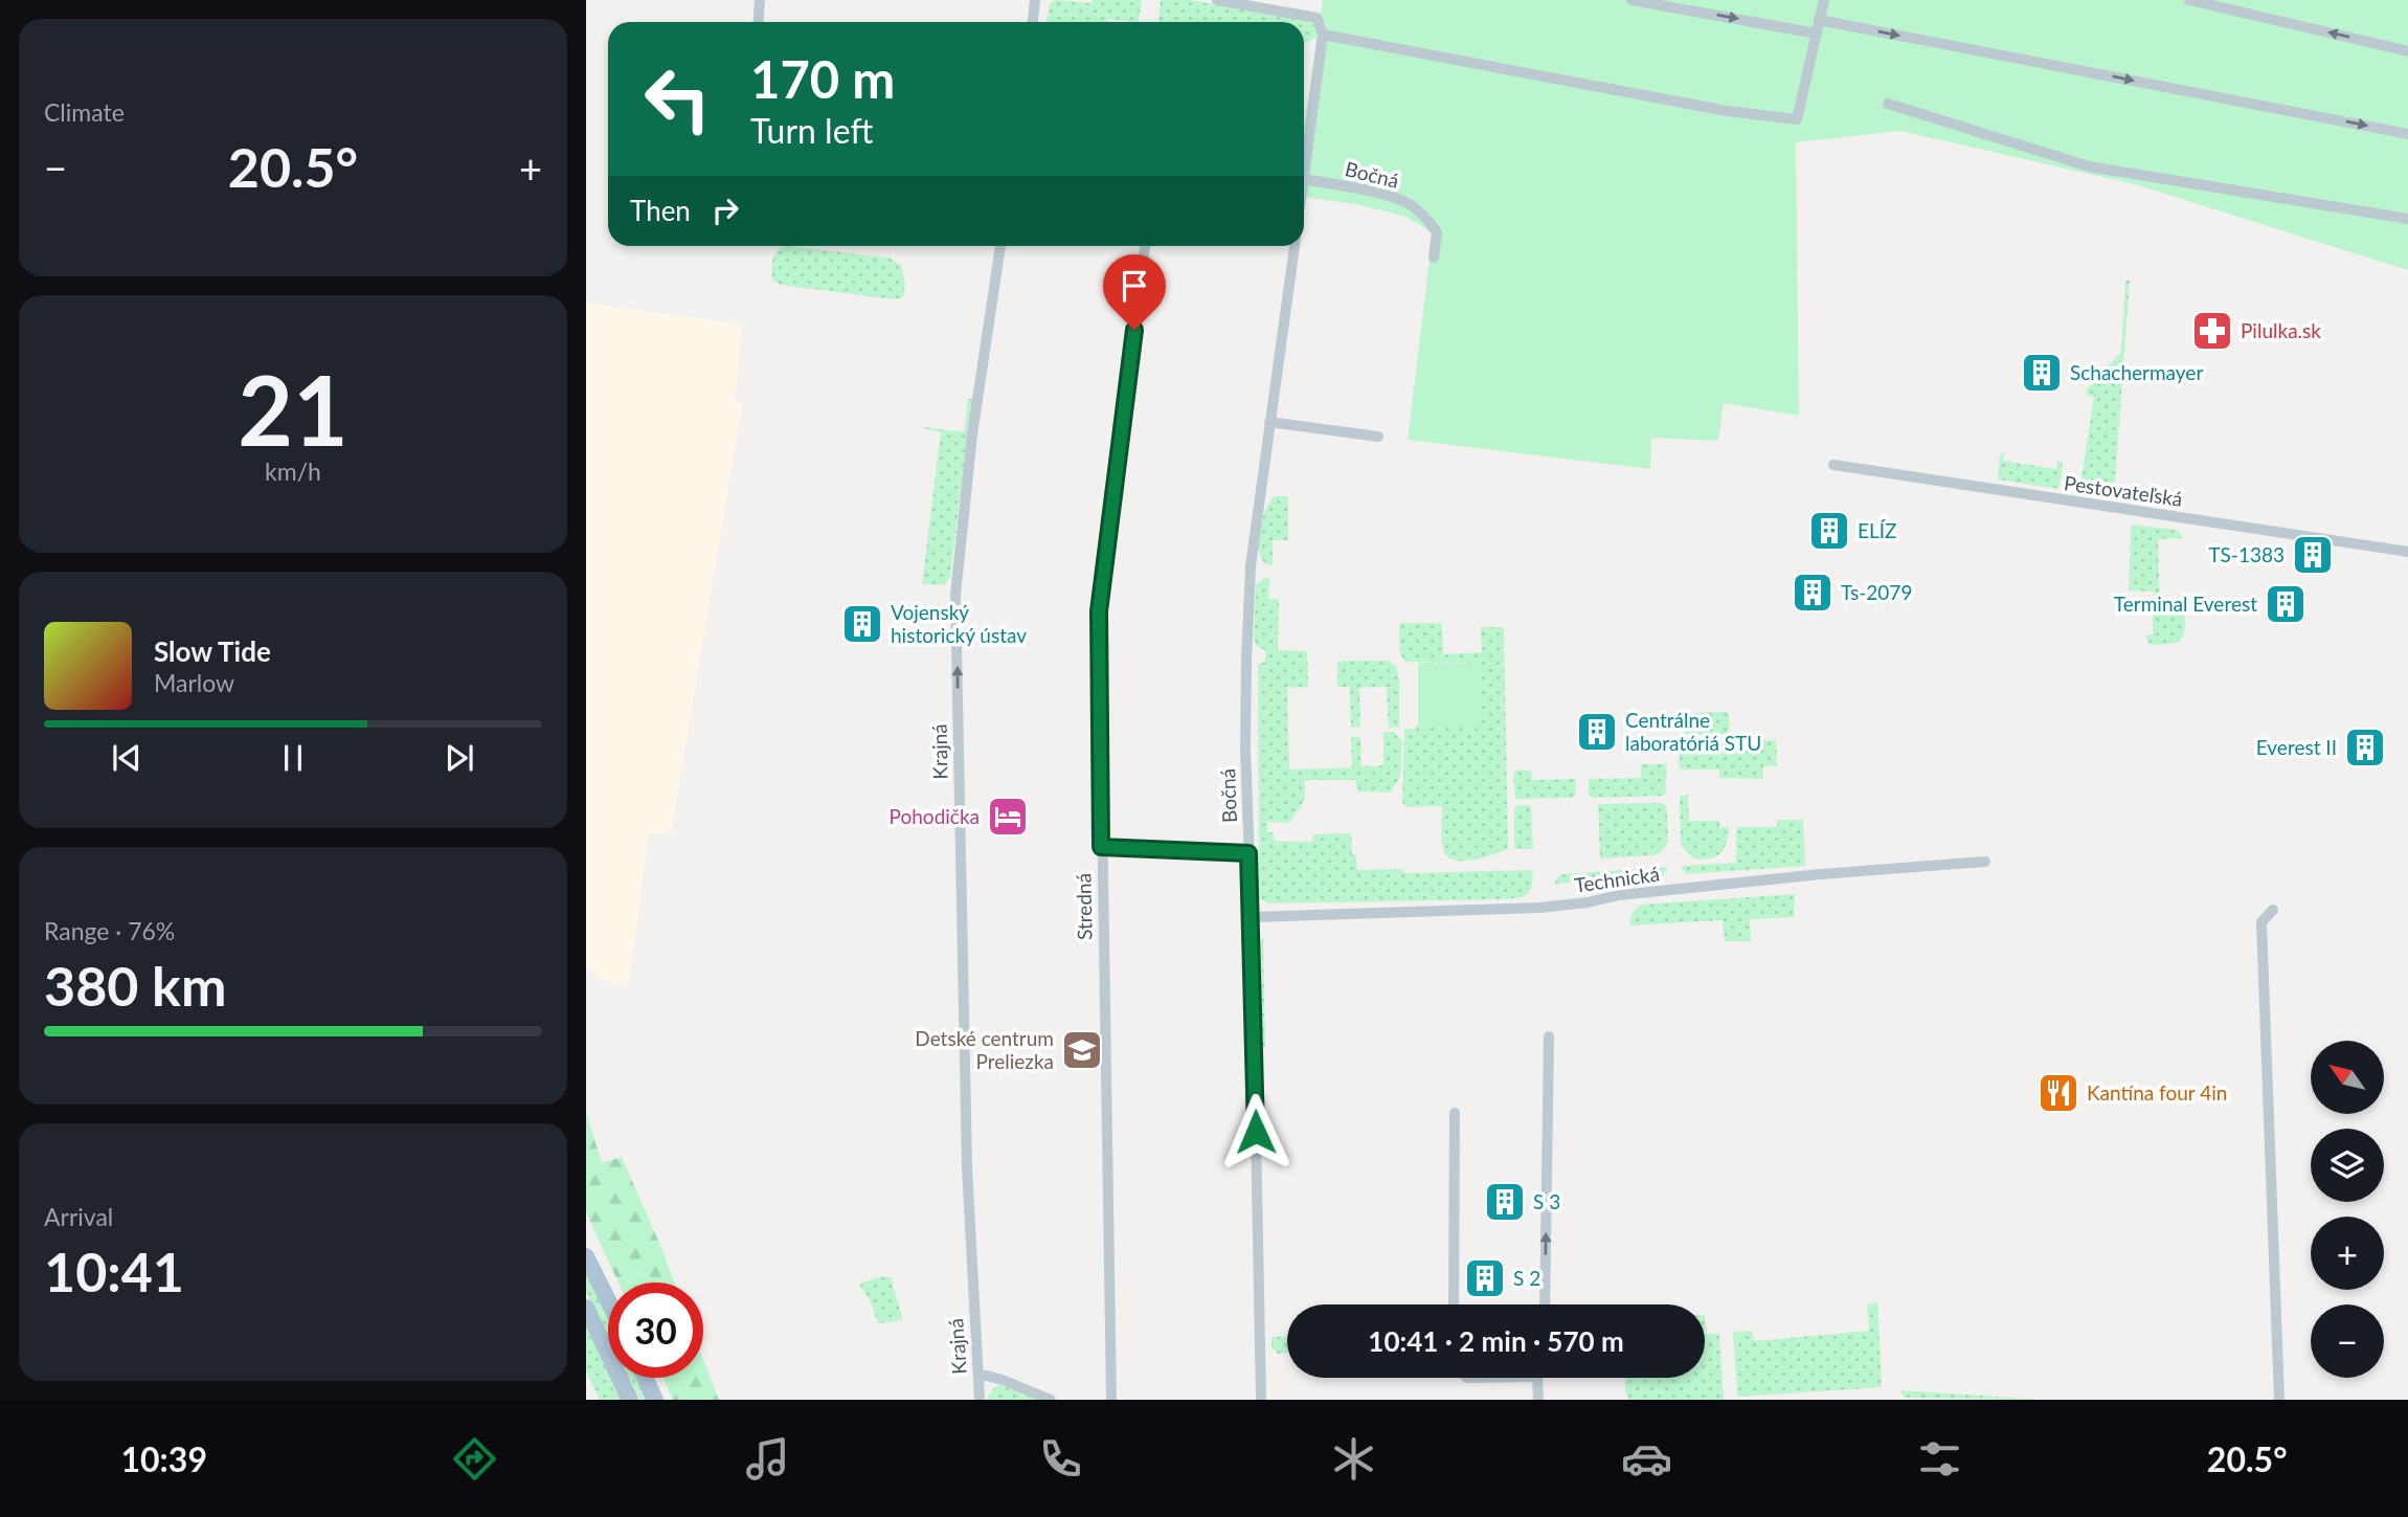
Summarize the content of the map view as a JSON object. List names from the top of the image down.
{
  "streets": {
    "street": [
      "Bočná",
      "Pestovateľská",
      "Krajná",
      "Technická",
      "Stredná"
    ]
  },
  "crossings": [
    ["Bočná", "Technická"]
  ],
  "one_way": ["Krajná"],
  "places": {
    "pharmacy": ["Pilulka.sk"],
    "building": [
      "Schachermayer",
      "ELÍZ",
      "TS-1383",
      "Ts-2079",
      "Terminal Everest",
      "Vojenský historický ústav",
      "Centrálne laboratóriá STU",
      "Everest II",
      "S 3",
      "S 2"
    ],
    "hotel": ["Pohodička"],
    "school or university": ["Detské centrum Preliezka"],
    "restaurant": ["Kantína four 4in"]
  },
  "north": "top left",
  "page": {
    "tile": [
      "Climate",
      ["21", "km/h"],
      ["Range · 76%", "380 km"],
      ["Arrival", "10:41"]
    ],
    "turn": ["170 m", "Turn left"],
    "heat": ["−", "20.5°", "+"],
    "then": "Then",
    "song": ["Slow Tide", "Marlow"],
    "map_buttons": ["+", "−"],
    "limit": "30",
    "trip": "10:41 · 2 min · 570 m",
    "tabs": ["10:39", "20.5°"]
  }
}
